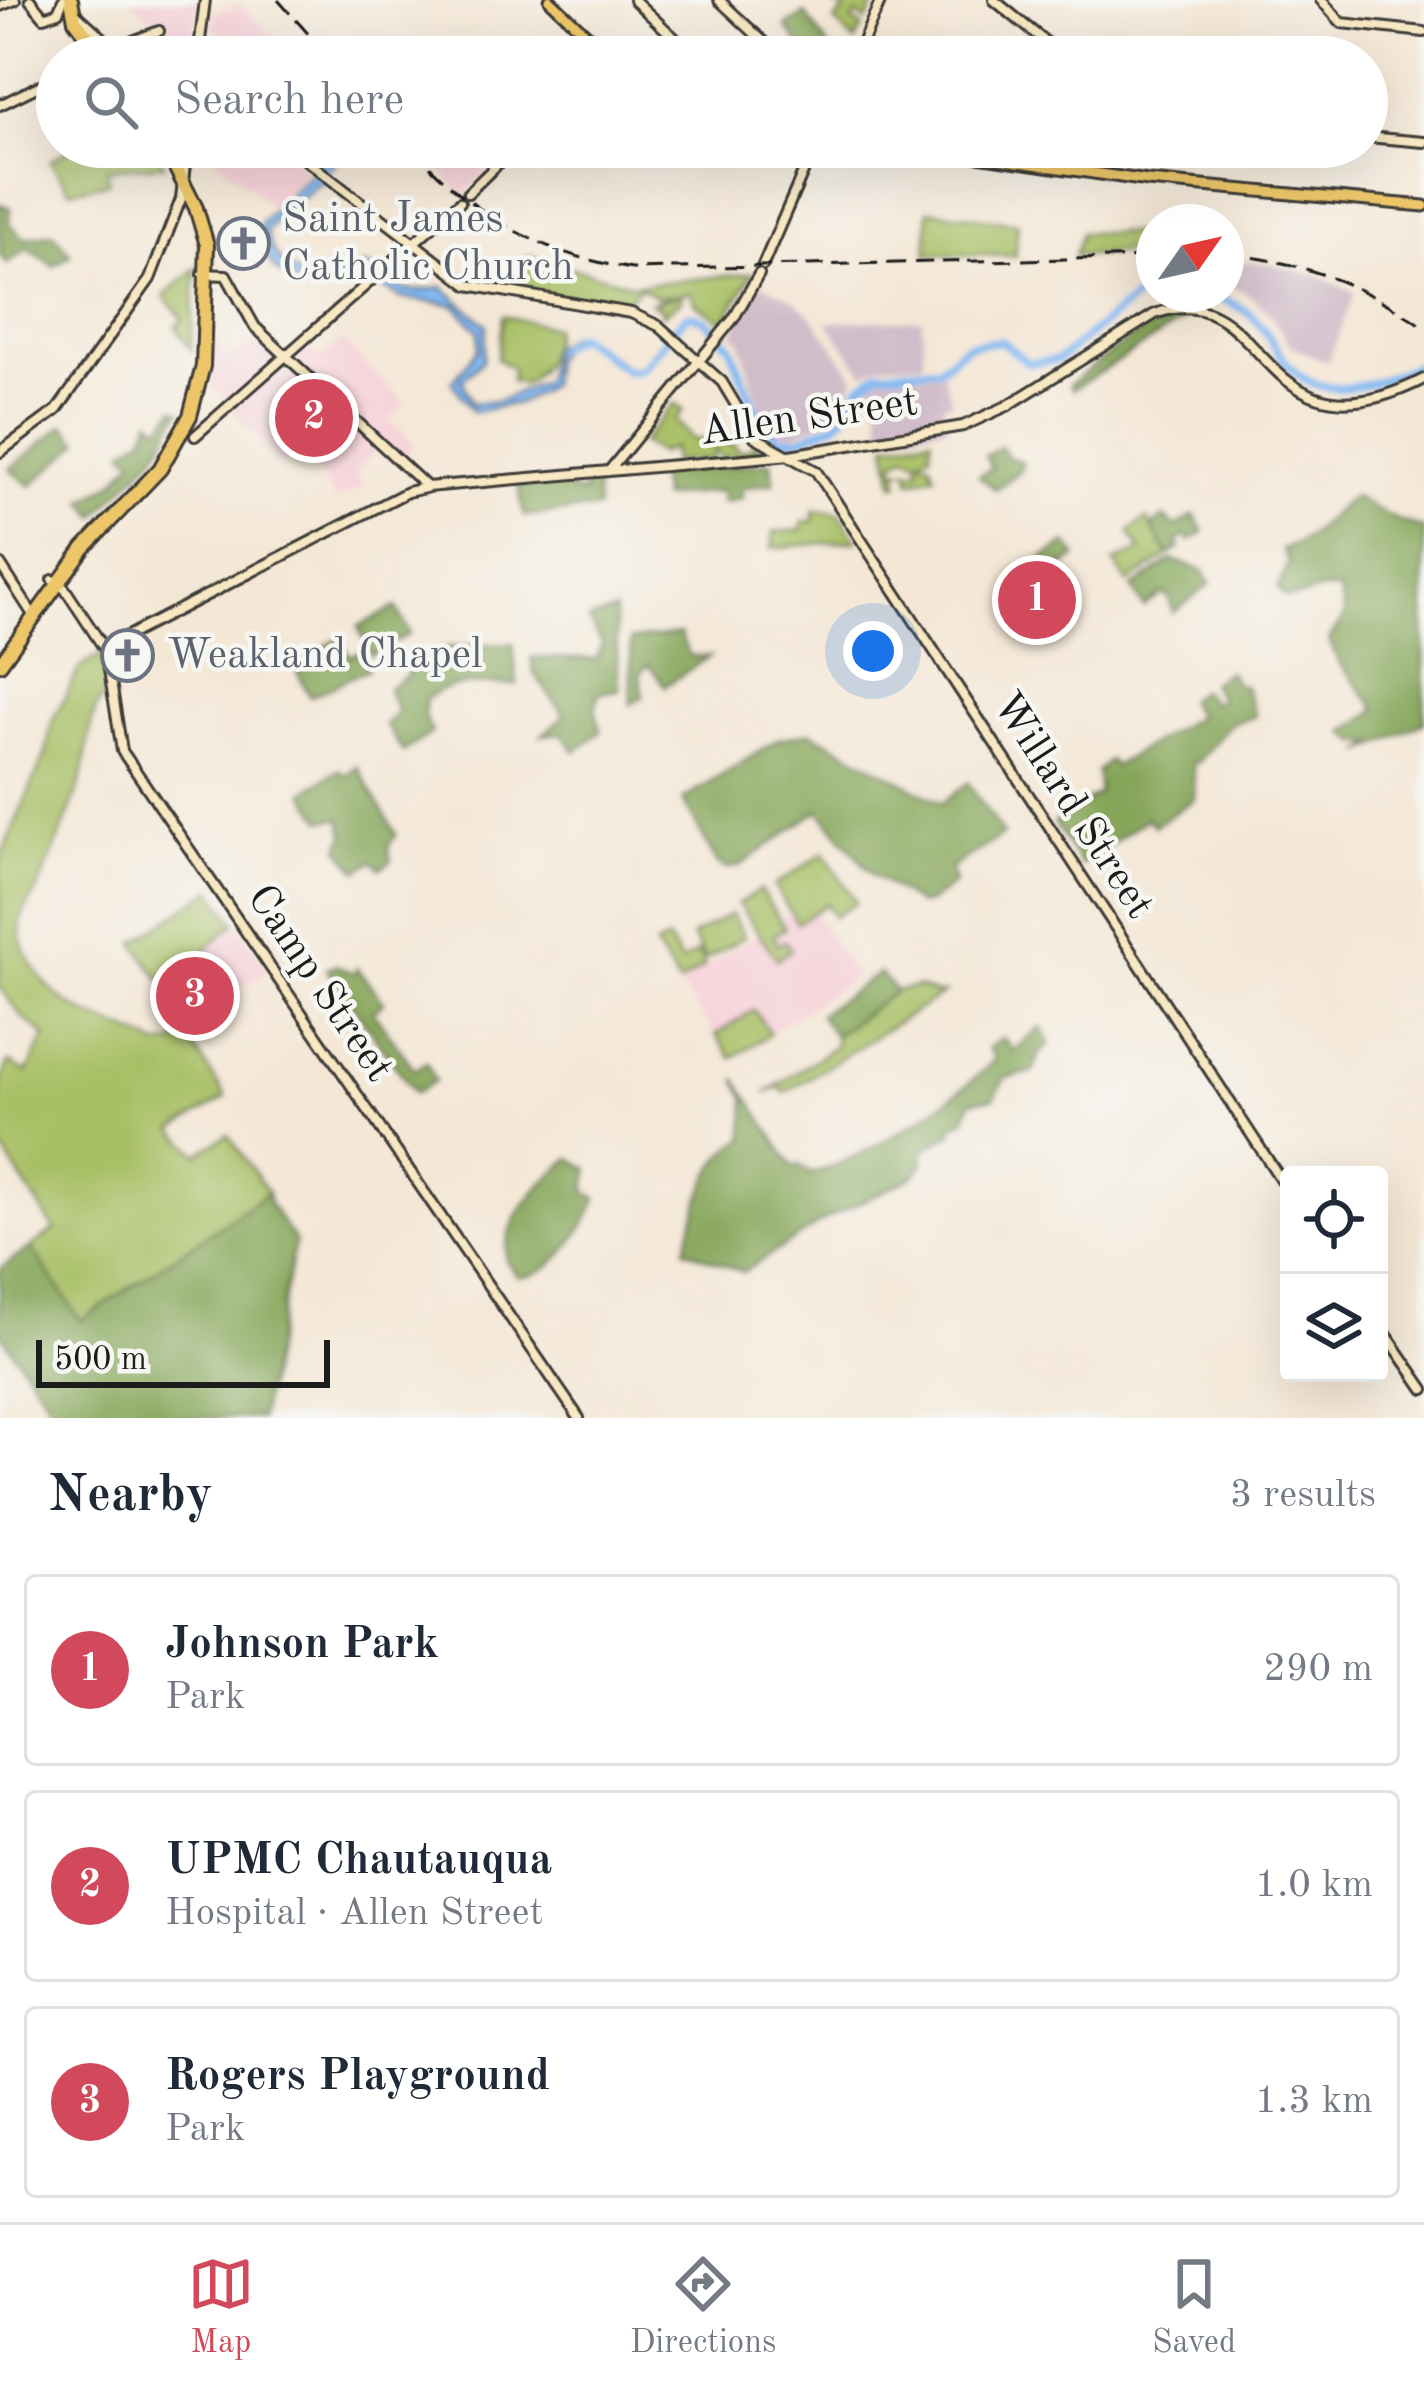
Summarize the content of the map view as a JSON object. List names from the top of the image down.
{
  "streets": {
    "street": ["Allen Street", "Willard Street", "Camp Street"]
  },
  "crossings": [
    ["Allen Street", "Willard Street"],
    ["Allen Street", "Camp Street"]
  ],
  "places": {
    "church": ["Saint James Catholic Church", "Weakland Chapel"]
  },
  "scale_bar": "500 m",
  "north": "top right",
  "page": {
    "search": "Search here",
    "pins": ["2", "1", "3"],
    "scale": "500 m",
    "heading": ["Nearby", "3 results"],
    "list": [
      {
        "mark": "1",
        "name": "Johnson Park",
        "note": "Park",
        "value": "290 m"
      },
      {
        "mark": "2",
        "name": "UPMC Chautauqua",
        "note": "Hospital · Allen Street",
        "value": "1.0 km"
      },
      {
        "mark": "3",
        "name": "Rogers Playground",
        "note": "Park",
        "value": "1.3 km"
      }
    ],
    "nav": ["Map", "Directions", "Saved"]
  }
}
